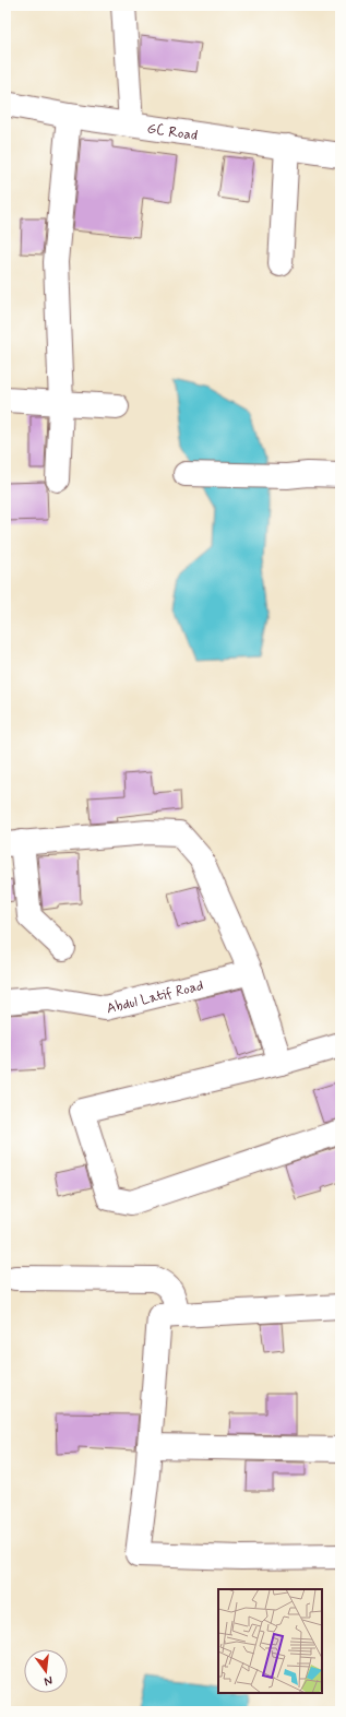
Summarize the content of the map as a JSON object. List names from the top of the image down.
{
  "streets": {
    "street": ["GC Road", "Abdul Latif Road"]
  },
  "north": "bottom"
}
